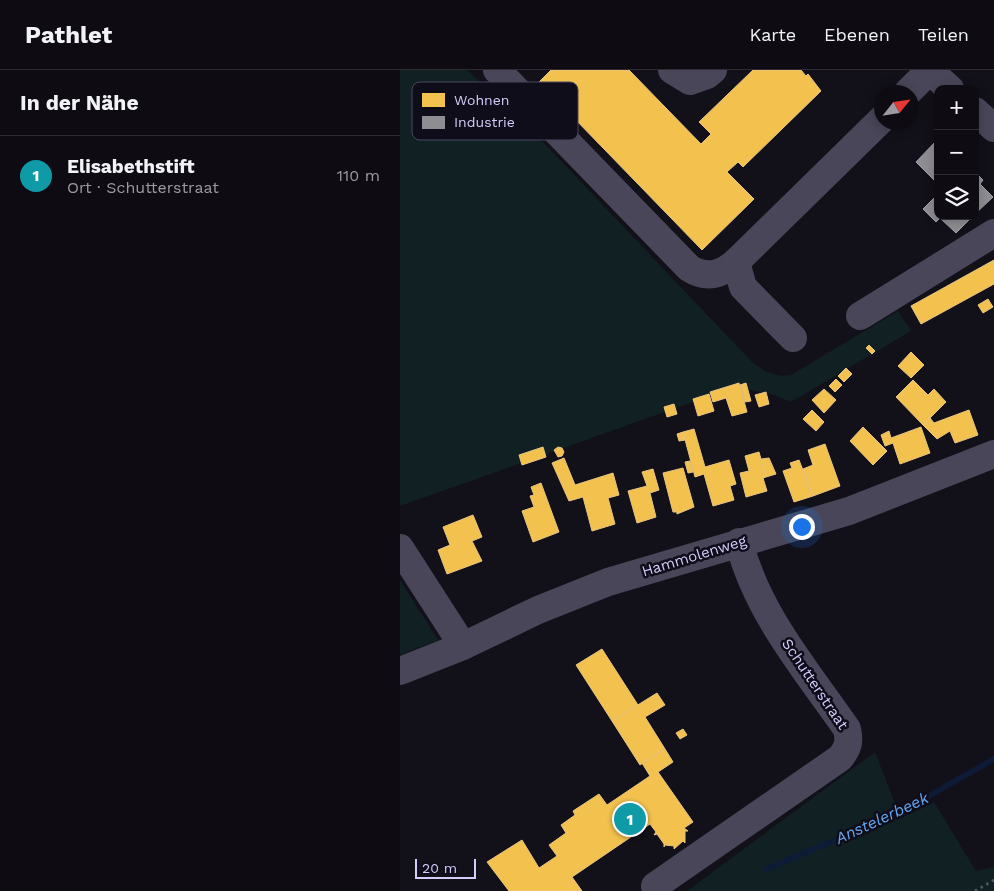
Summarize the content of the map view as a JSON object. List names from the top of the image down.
{
  "streets": {
    "street": ["Hammolenweg", "Schutterstraat"]
  },
  "crossings": [
    ["Hammolenweg", "Schutterstraat"]
  ],
  "water": ["Anstelerbeek"],
  "legend": ["Wohnen", "Industrie"],
  "scale_bar": "20 m",
  "north": "top right",
  "page": {
    "header": "Pathlet",
    "nav": ["Karte", "Ebenen", "Teilen"],
    "heading": "In der Nähe",
    "map_buttons": ["+", "−"],
    "list": [
      {
        "mark": "1",
        "name": "Elisabethstift",
        "note": "Ort · Schutterstraat",
        "value": "110 m"
      }
    ],
    "pins": "1",
    "scale": "20 m"
  }
}
